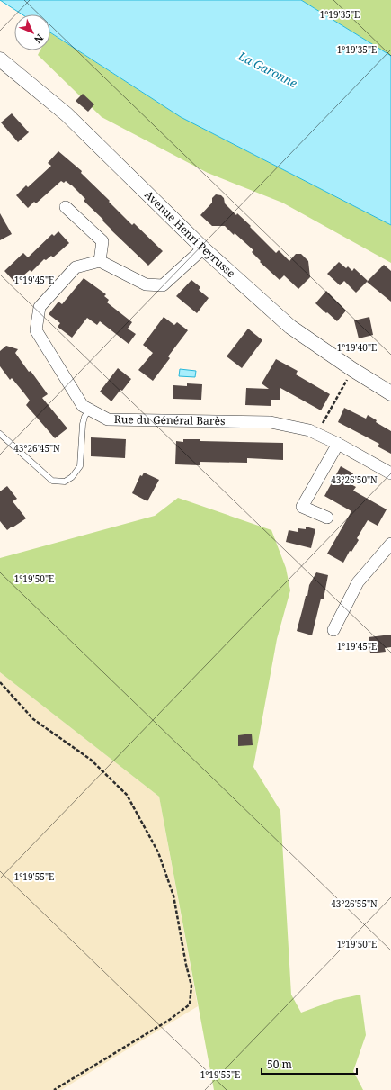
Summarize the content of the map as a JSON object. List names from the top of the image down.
{
  "streets": {
    "street": ["Avenue Henri Peyrusse", "Rue du Général Barès"]
  },
  "water": ["La Garonne"],
  "scale_bar": "50 m",
  "north": "bottom right",
  "coordinates": [
    "1°19'35\"E",
    "1°19'45\"E",
    "1°19'40\"E",
    "43°26'45\"N",
    "43°26'50\"N",
    "1°19'50\"E",
    "1°19'55\"E",
    "43°26'55\"N"
  ]
}
